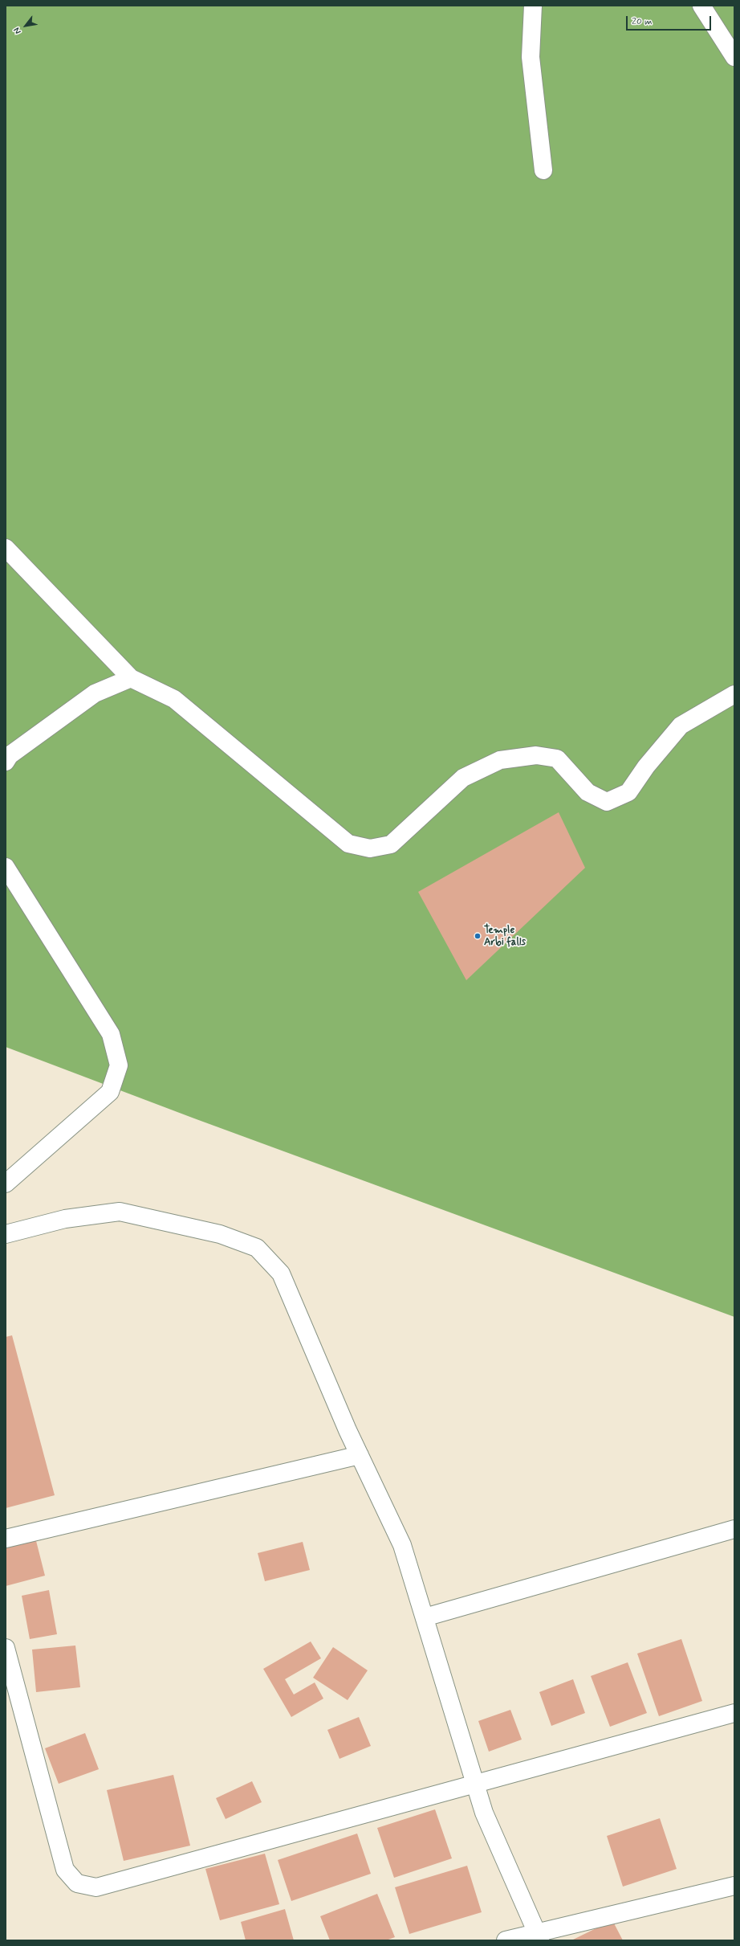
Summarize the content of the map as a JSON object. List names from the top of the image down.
{
  "places": ["Temple Arbi falls"],
  "scale_bar": "20 m",
  "north": "bottom left"
}
